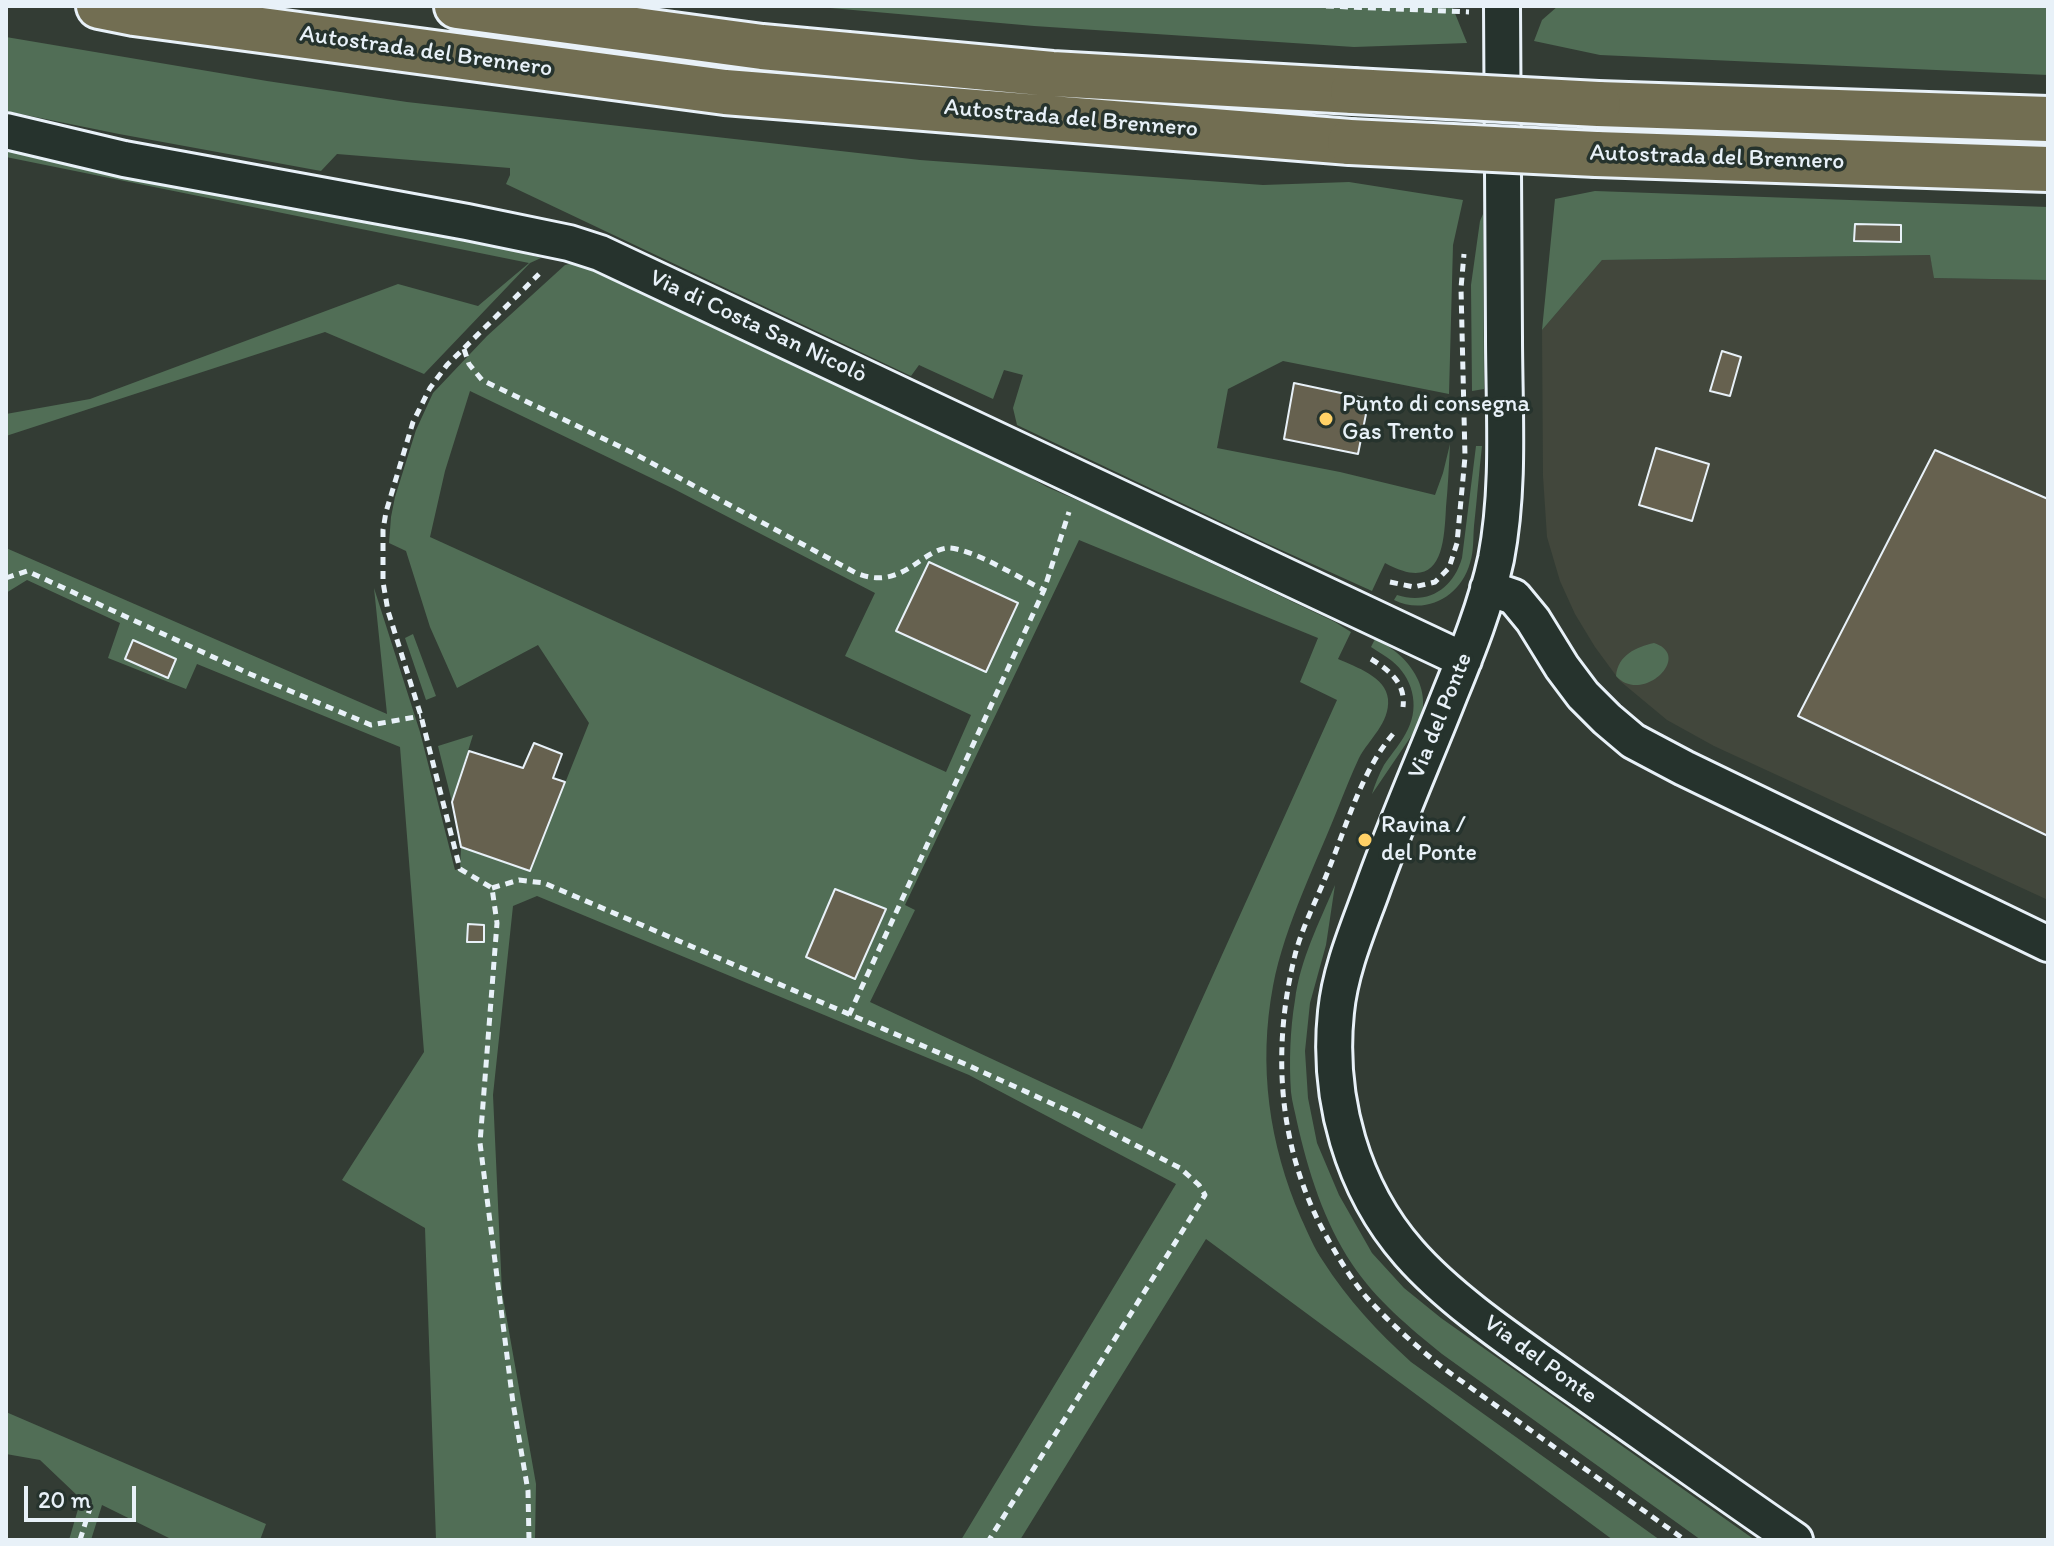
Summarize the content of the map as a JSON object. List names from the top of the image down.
{
  "streets": {
    "highway": ["Autostrada del Brennero"],
    "street": ["Via di Costa San Nicolò", "Via del Ponte"]
  },
  "crossings": [
    ["Via di Costa San Nicolò", "Via del Ponte"]
  ],
  "places": ["Punto di consegna Gas Trento", "Ravina / del Ponte"],
  "scale_bar": "20 m"
}
